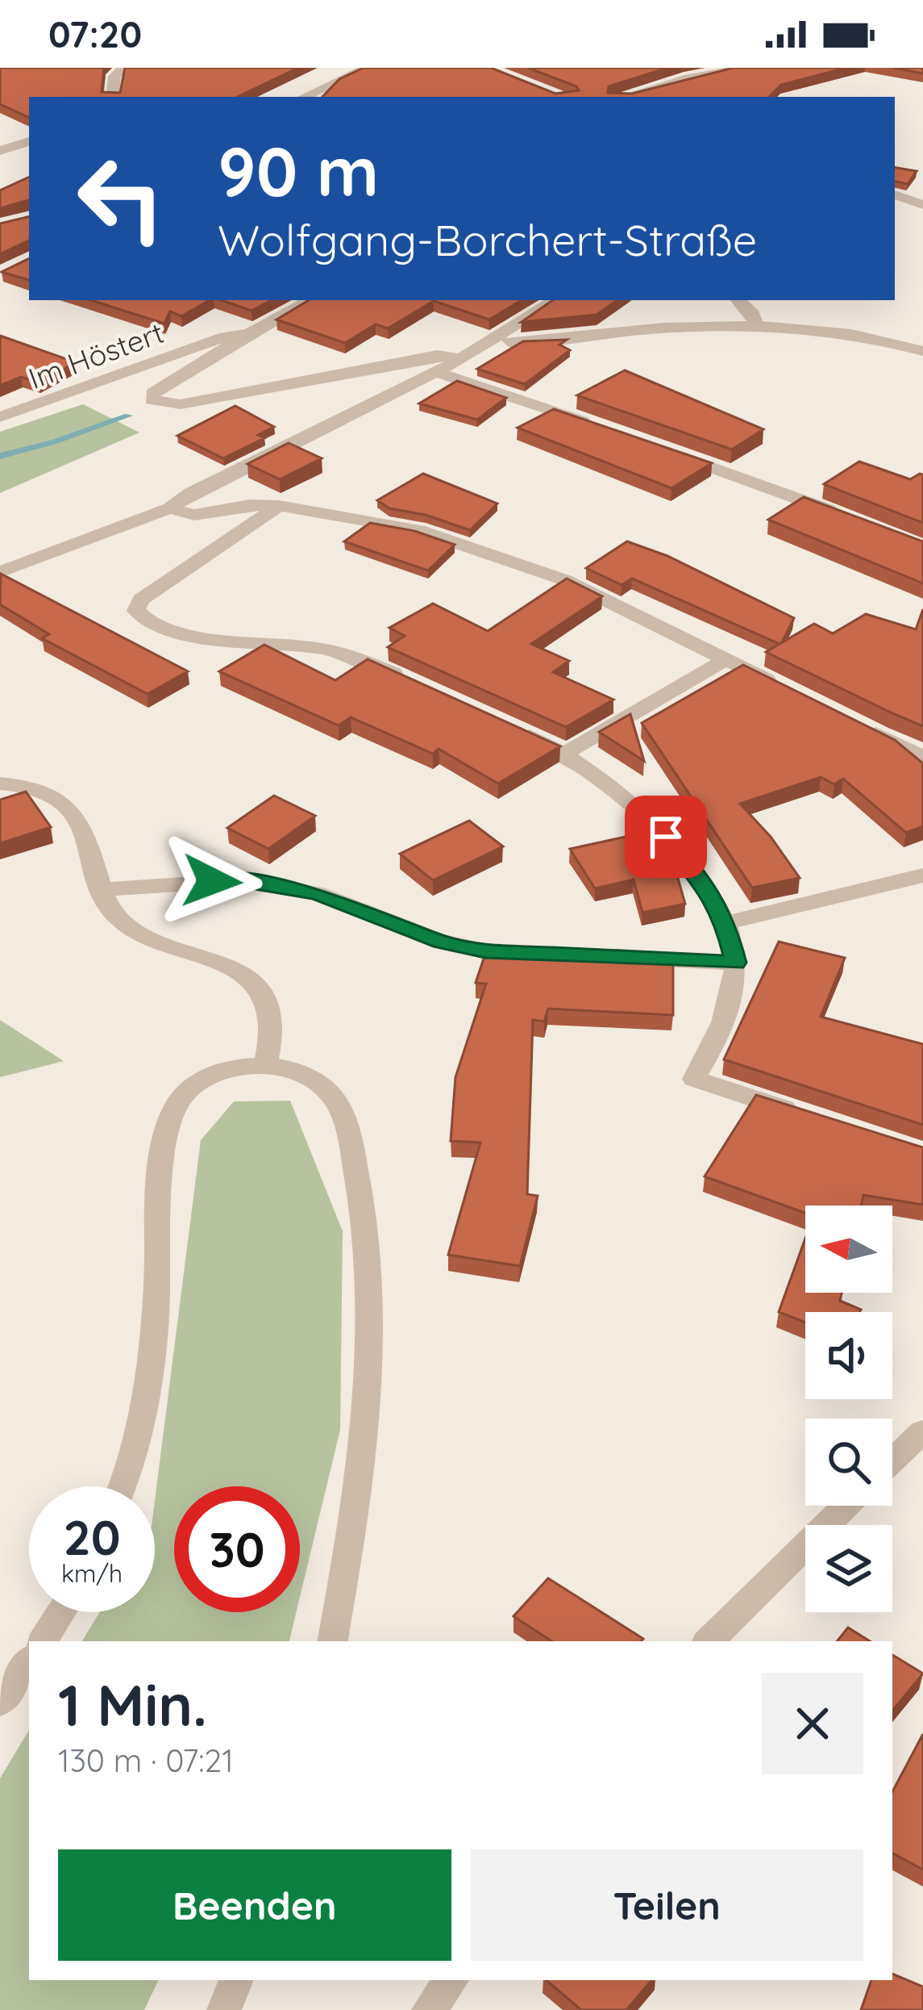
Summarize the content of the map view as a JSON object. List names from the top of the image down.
{
  "streets": {
    "street": ["Im Höstert"]
  },
  "north": "left",
  "page": {
    "status": "07:20",
    "turn": ["90 m", "Wolfgang-Borchert-Straße"],
    "speed": "20 km/h",
    "limit": "30",
    "heading": ["1 Min.", "130 m · 07:21"],
    "buttons": ["Beenden", "Teilen"]
  }
}
